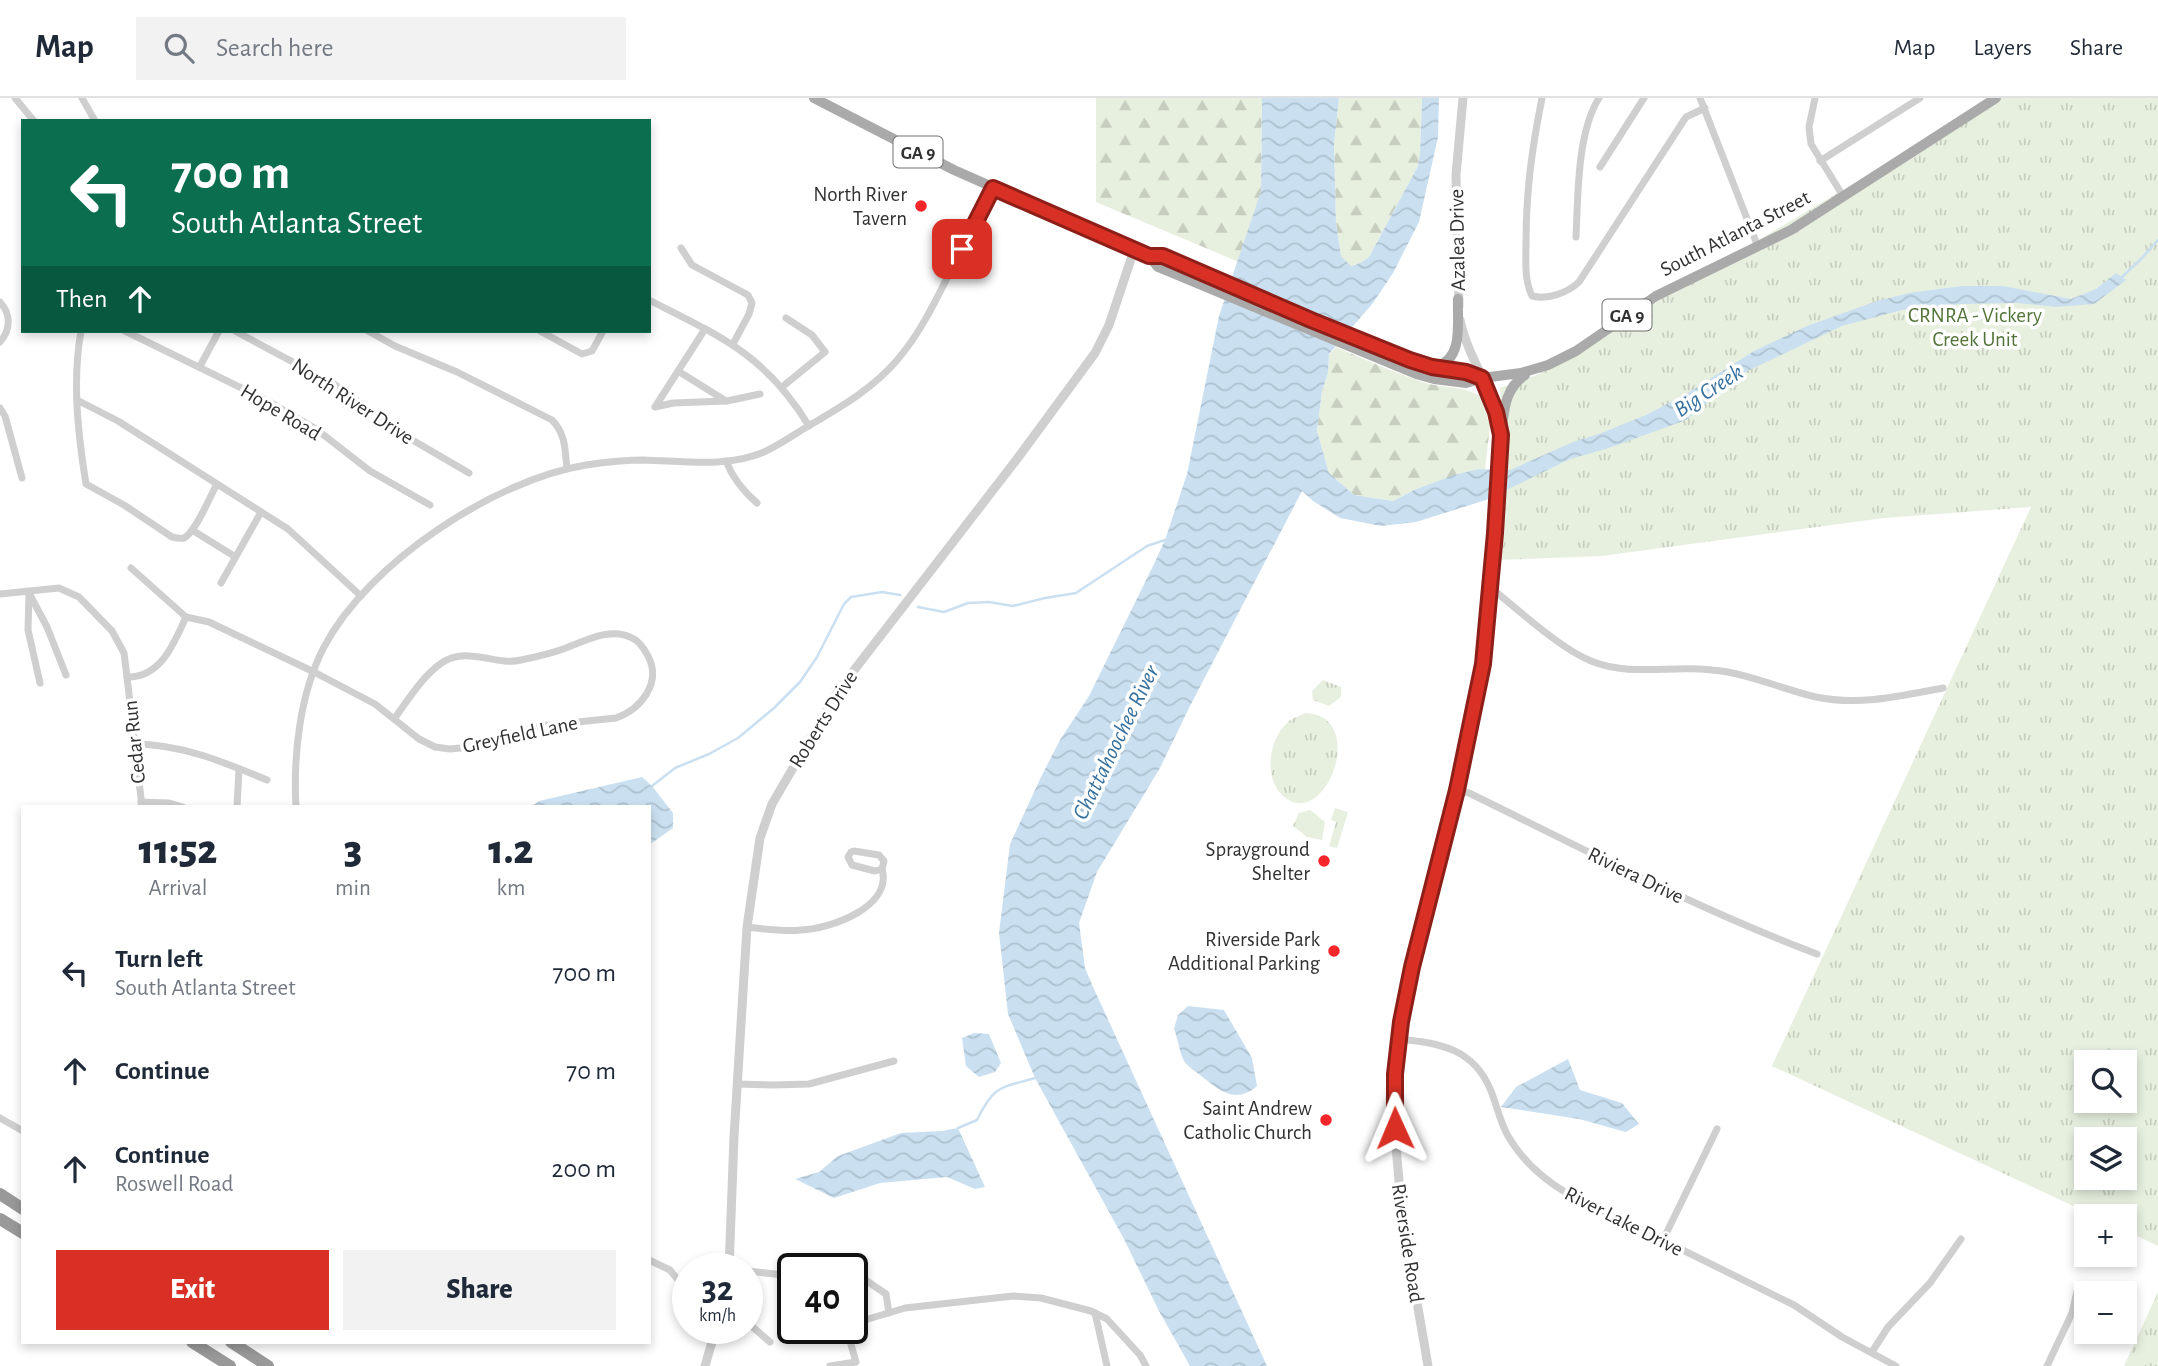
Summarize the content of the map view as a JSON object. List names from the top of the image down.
{
  "streets": {
    "main road": ["GA 9", "South Atlanta Street"],
    "street": [
      "Azalea Drive",
      "North River Drive",
      "Hope Road",
      "Roberts Drive",
      "Greyfield Lane",
      "Cedar Run",
      "Riviera Drive",
      "River Lake Drive",
      "Riverside Road"
    ]
  },
  "crossings": [
    ["GA 9", "South Atlanta Street"],
    ["GA 9", "Roberts Drive"],
    ["South Atlanta Street", "Azalea Drive"],
    ["South Atlanta Street", "Riverside Road"],
    ["Azalea Drive", "Riverside Road"],
    ["Riviera Drive", "Riverside Road"],
    ["River Lake Drive", "Riverside Road"]
  ],
  "water": ["Big Creek", "Chattahoochee River"],
  "parks": ["CRNRA - Vickery Creek Unit"],
  "places": [
    "North River Tavern",
    "Sprayground Shelter",
    "Riverside Park Additional Parking",
    "Saint Andrew Catholic Church"
  ],
  "page": {
    "header": "Map",
    "search": "Search here",
    "nav": ["Map", "Layers", "Share"],
    "turn": ["700 m", "South Atlanta Street"],
    "then": "Then",
    "eta": [
      "11:52",
      "Arrival",
      "3",
      "min",
      "1.2",
      "km"
    ],
    "list": [
      {
        "name": "Turn left",
        "note": "South Atlanta Street",
        "value": "700 m"
      },
      {
        "name": "Continue",
        "value": "70 m"
      },
      {
        "name": "Continue",
        "note": "Roswell Road",
        "value": "200 m"
      }
    ],
    "map_buttons": ["+", "−"],
    "buttons": ["Exit", "Share"],
    "speed": "32 km/h",
    "limit": "40"
  }
}
